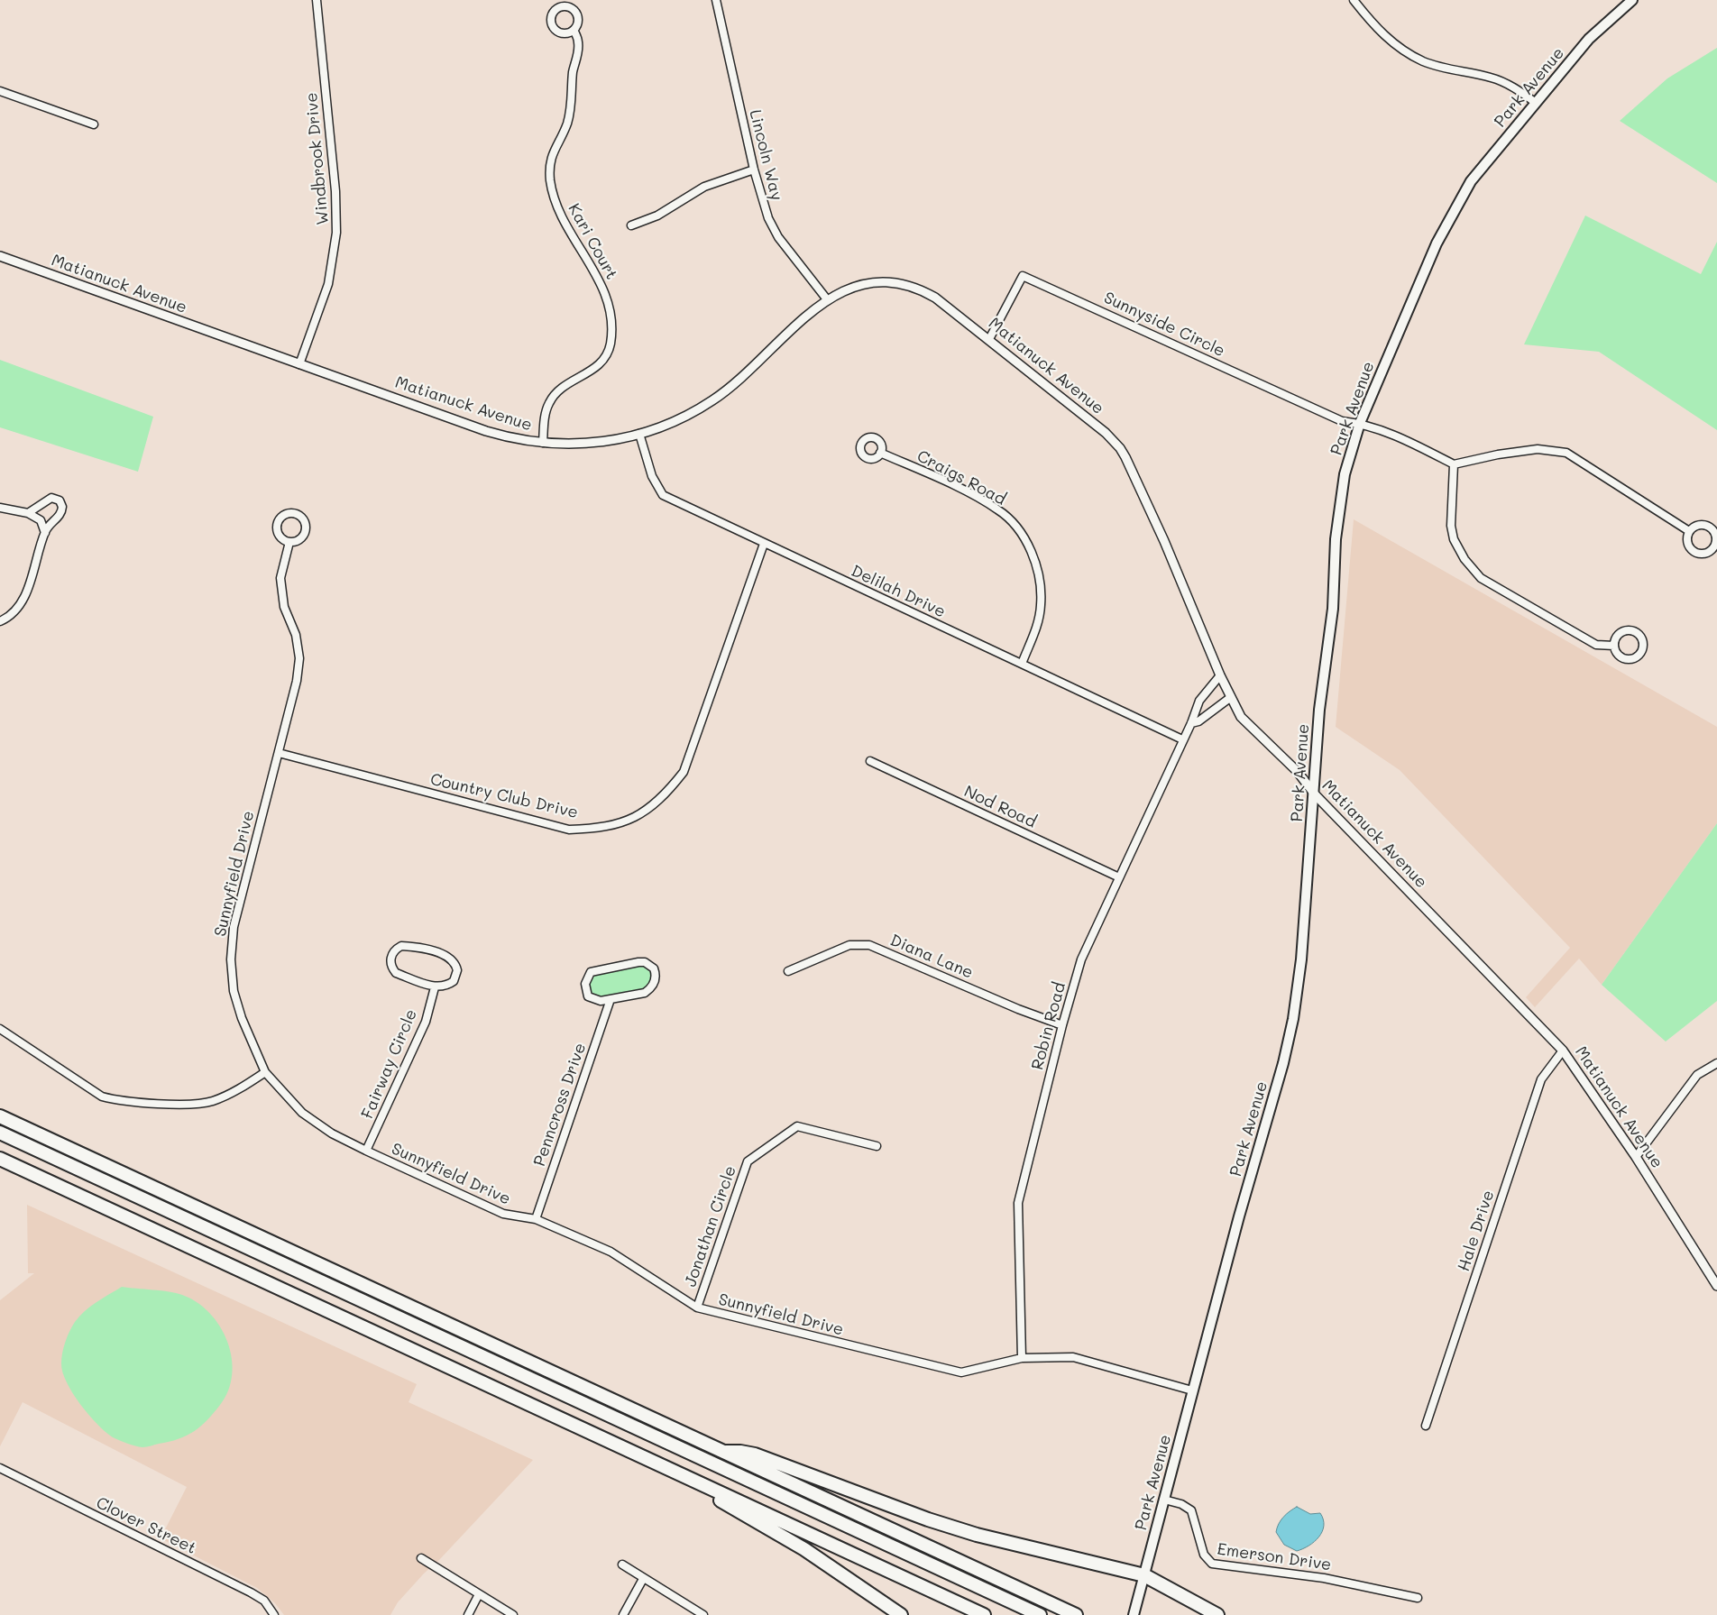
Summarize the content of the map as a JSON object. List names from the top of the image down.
{
  "streets": {
    "main road": ["Park Avenue"],
    "street": [
      "Lincoln Way",
      "Windbrook Drive",
      "Kari Court",
      "Matianuck Avenue",
      "Sunnyside Circle",
      "Craigs Road",
      "Delilah Drive",
      "Country Club Drive",
      "Nod Road",
      "Sunnyfield Drive",
      "Diana Lane",
      "Robin Road",
      "Fairway Circle",
      "Penncross Drive",
      "Jonathan Circle",
      "Hale Drive",
      "Clover Street",
      "Emerson Drive"
    ]
  },
  "crossings": [
    ["Park Avenue", "Matianuck Avenue"],
    ["Park Avenue", "Sunnyside Circle"],
    ["Park Avenue", "Sunnyfield Drive"],
    ["Park Avenue", "Emerson Drive"],
    ["Lincoln Way", "Matianuck Avenue"],
    ["Windbrook Drive", "Matianuck Avenue"],
    ["Kari Court", "Matianuck Avenue"],
    ["Matianuck Avenue", "Sunnyside Circle"],
    ["Matianuck Avenue", "Delilah Drive"],
    ["Matianuck Avenue", "Robin Road"],
    ["Matianuck Avenue", "Hale Drive"],
    ["Craigs Road", "Delilah Drive"],
    ["Delilah Drive", "Country Club Drive"],
    ["Delilah Drive", "Robin Road"],
    ["Country Club Drive", "Sunnyfield Drive"],
    ["Nod Road", "Robin Road"],
    ["Sunnyfield Drive", "Robin Road"],
    ["Sunnyfield Drive", "Fairway Circle"],
    ["Sunnyfield Drive", "Penncross Drive"],
    ["Sunnyfield Drive", "Jonathan Circle"],
    ["Diana Lane", "Robin Road"]
  ]
}
